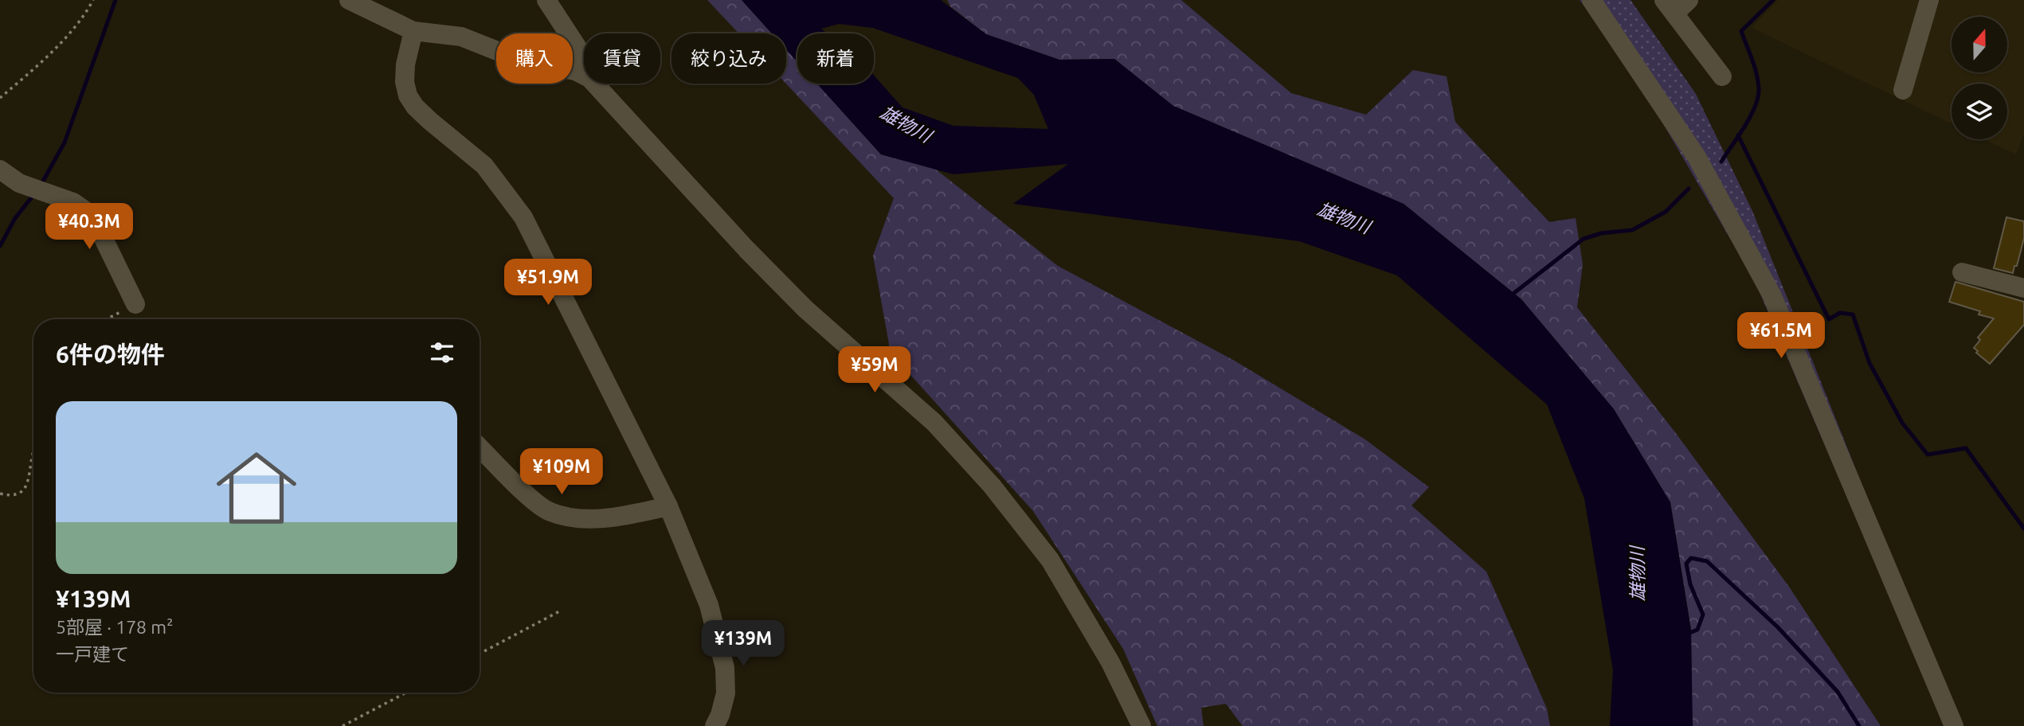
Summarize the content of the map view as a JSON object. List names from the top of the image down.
{
  "water": ["雄物川"],
  "north": "top",
  "page": {
    "chip": [
      "購入",
      "賃貸",
      "絞り込み",
      "新着"
    ],
    "price": [
      "¥40.3M",
      "¥51.9M",
      "¥61.5M",
      "¥59M",
      "¥109M",
      "¥139M"
    ],
    "heading": "6件の物件",
    "list": [
      {
        "name": "¥139M",
        "note": "5部屋 · 178 m² · 一戸建て"
      }
    ]
  }
}
